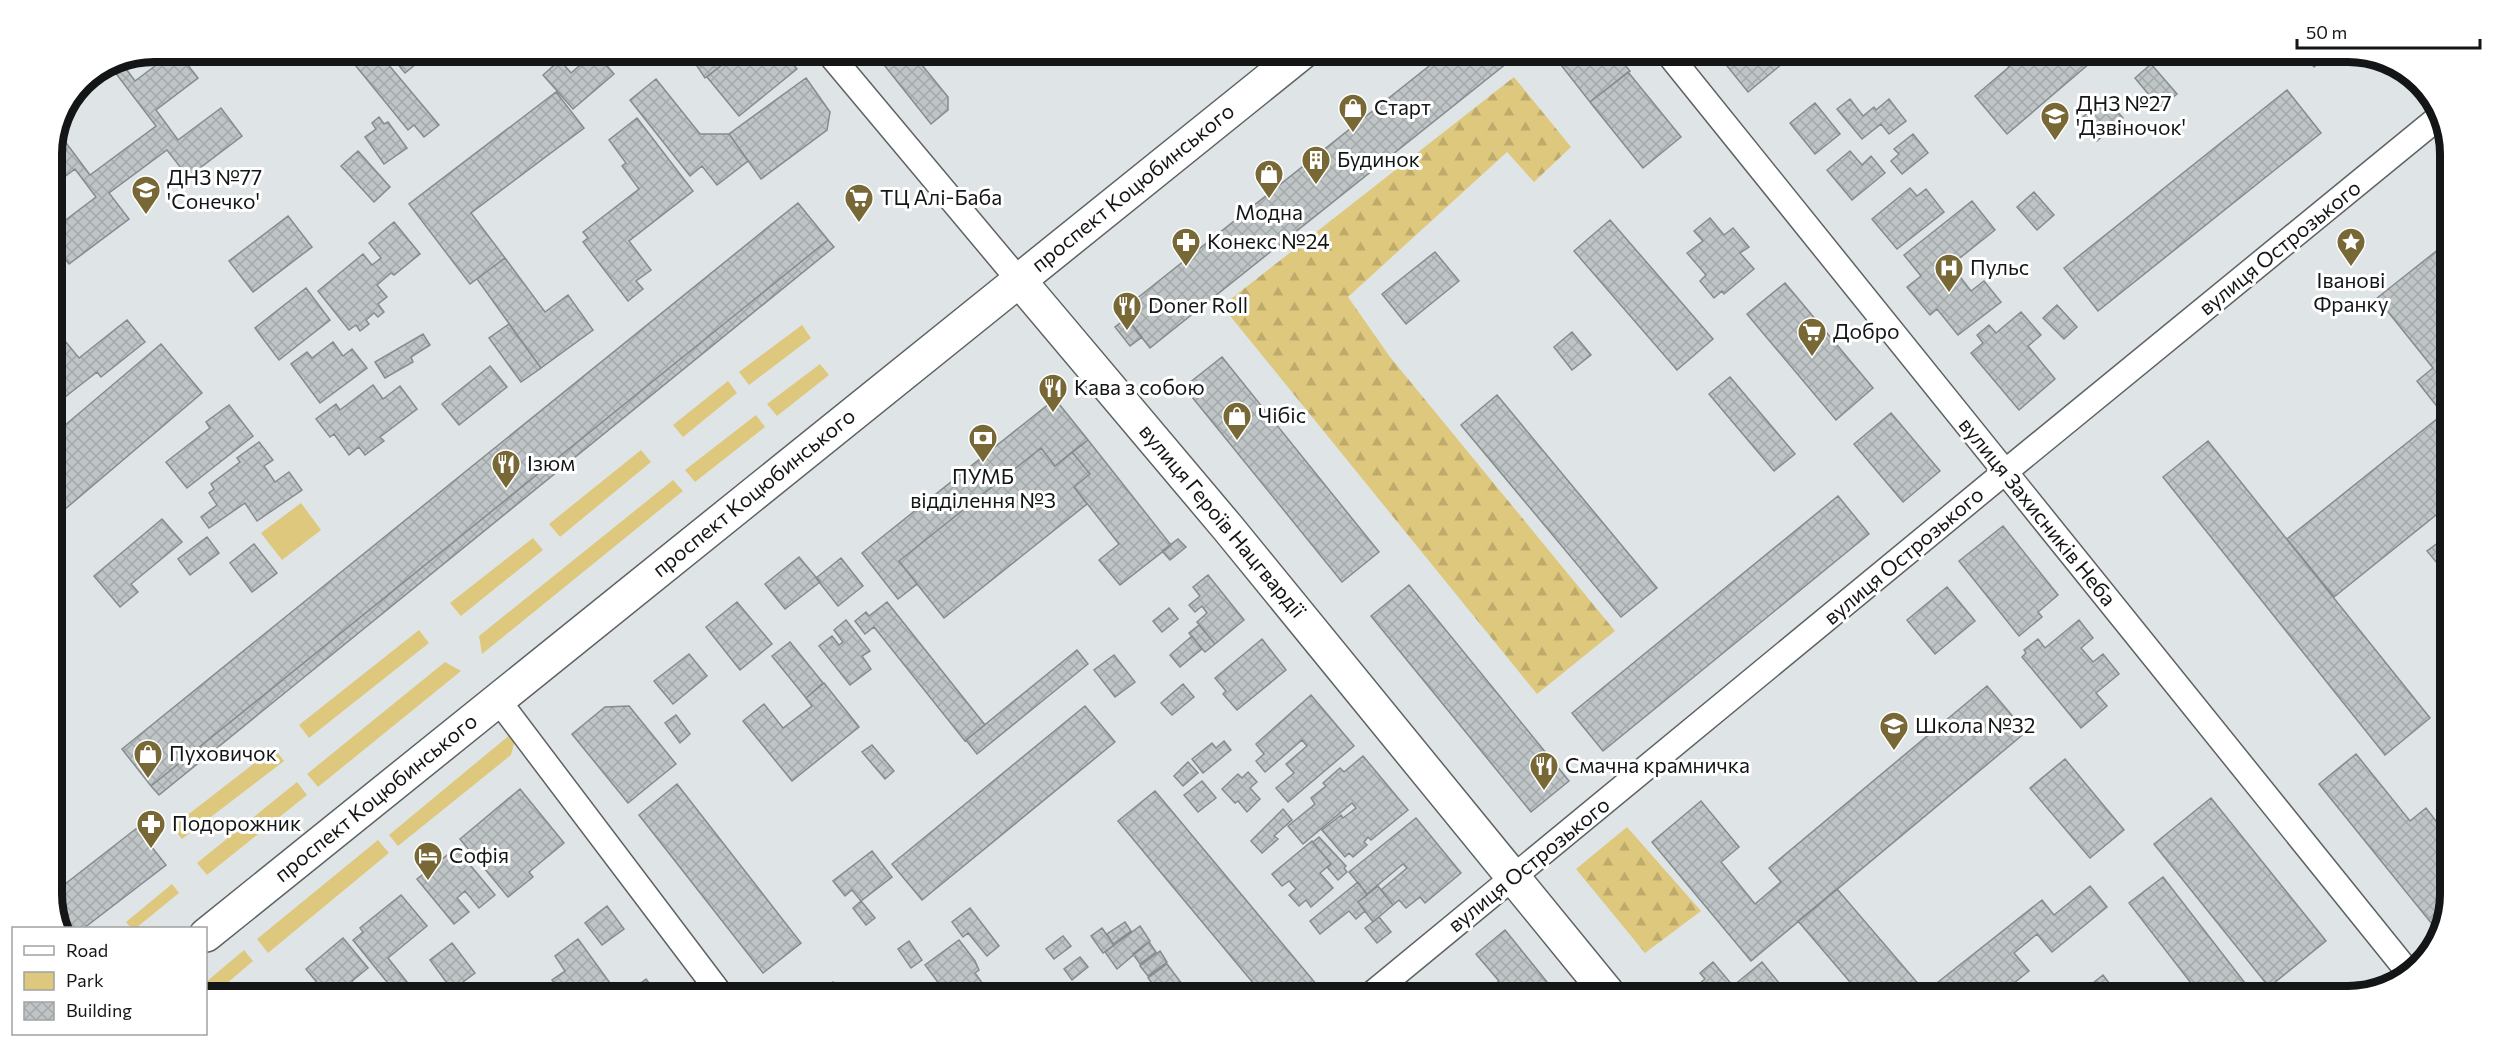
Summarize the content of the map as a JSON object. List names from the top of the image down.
{
  "streets": {
    "main road": ["проспект Коцюбинського", "вулиця Героїв Нацгвардії"],
    "street": ["вулиця Острозького", "вулиця Захисників Неба"]
  },
  "crossings": [
    ["проспект Коцюбинського", "вулиця Героїв Нацгвардії"],
    ["вулиця Острозького", "вулиця Захисників Неба"],
    ["вулиця Острозького", "вулиця Героїв Нацгвардії"]
  ],
  "places": {
    "shop": [
      "Старт",
      "Модна",
      "Чібіс",
      "Пуховичок"
    ],
    "school or university": ["ДНЗ №27 'Дзвіночок'", "ДНЗ №77 'Сонечко'", "Школа №32"],
    "building": ["Будинок"],
    "supermarket": ["ТЦ Алі-Баба", "Добро"],
    "pharmacy": ["Конекс №24", "Подорожник"],
    "place": ["Іванові Франку"],
    "hospital": ["Пульс"],
    "restaurant": [
      "Doner Roll",
      "Кава з собою",
      "Ізюм",
      "Смачна крамничка"
    ],
    "bank": ["ПУМБ відділення №3"],
    "hotel": ["Софія"]
  },
  "legend": ["Road", "Park", "Building"],
  "scale_bar": "50 m"
}
